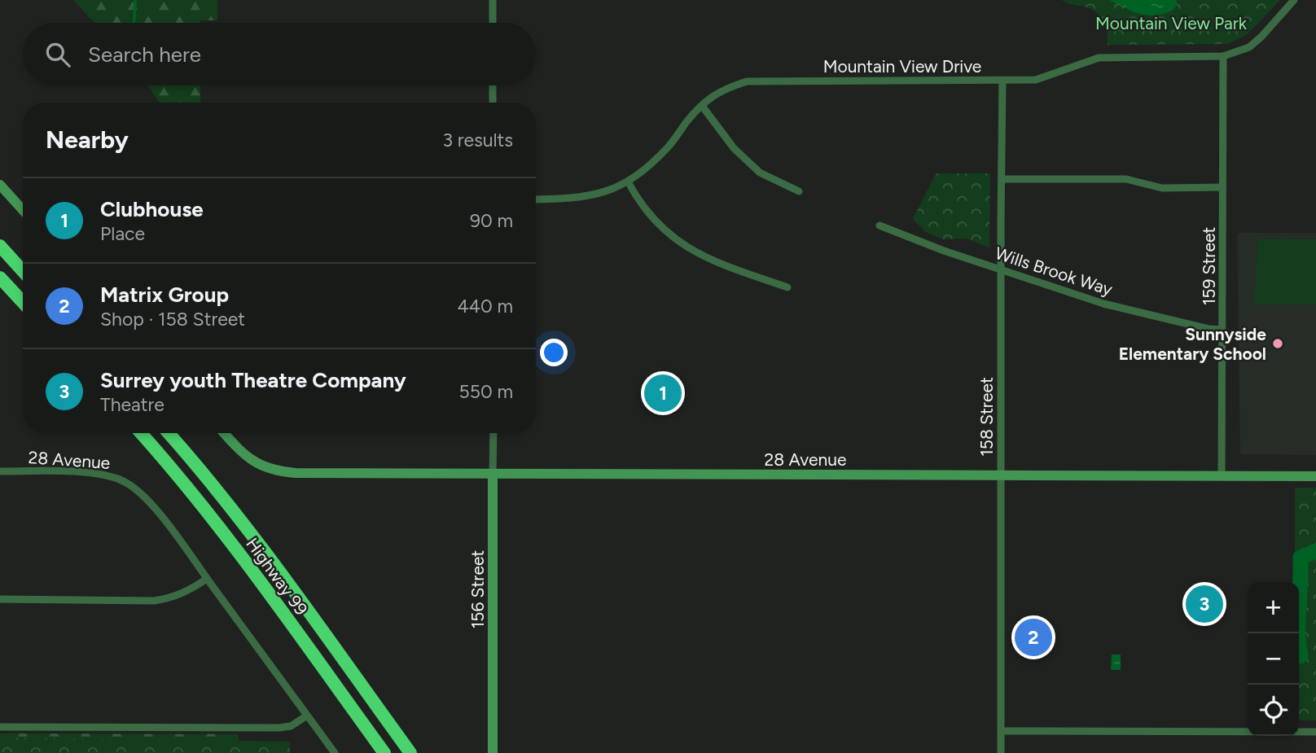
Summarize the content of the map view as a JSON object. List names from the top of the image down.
{
  "streets": {
    "highway": ["Highway 99"],
    "street": [
      "Mountain View Drive",
      "159 Street",
      "Wills Brook Way",
      "158 Street",
      "28 Avenue",
      "156 Street"
    ]
  },
  "crossings": [
    ["Mountain View Drive", "159 Street"],
    ["Mountain View Drive", "158 Street"],
    ["159 Street", "Wills Brook Way"],
    ["159 Street", "28 Avenue"],
    ["Wills Brook Way", "158 Street"],
    ["158 Street", "28 Avenue"],
    ["28 Avenue", "156 Street"]
  ],
  "parks": ["Mountain View Park"],
  "places": ["Sunnyside Elementary School"],
  "page": {
    "search": "Search here",
    "heading": ["Nearby", "3 results"],
    "list": [
      {
        "mark": "1",
        "name": "Clubhouse",
        "note": "Place",
        "value": "90 m"
      },
      {
        "mark": "2",
        "name": "Matrix Group",
        "note": "Shop · 158 Street",
        "value": "440 m"
      },
      {
        "mark": "3",
        "name": "Surrey youth Theatre Company",
        "note": "Theatre",
        "value": "550 m"
      }
    ],
    "pins": ["1", "3", "2"],
    "map_buttons": ["+", "−"]
  }
}
